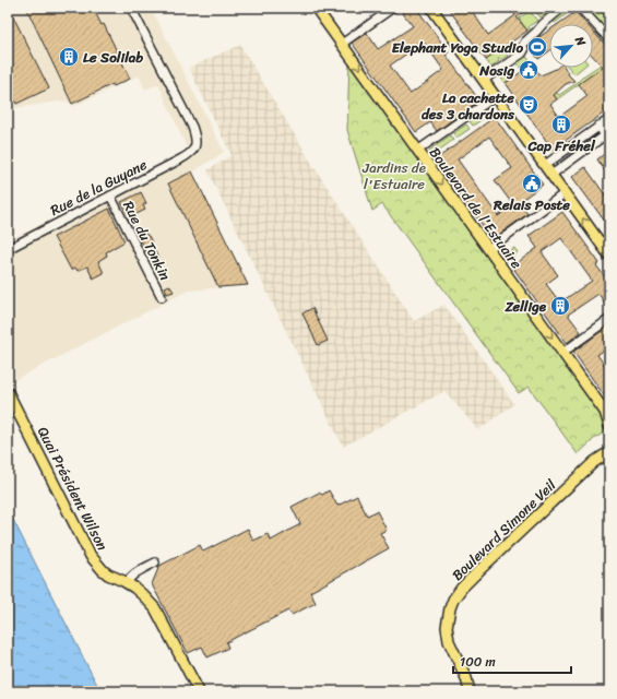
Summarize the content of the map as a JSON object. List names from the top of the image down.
{
  "streets": {
    "main road": ["Boulevard de l'Estuaire", "Quai Président Wilson", "Boulevard Simone Veil"],
    "street": ["Rue de la Guyane", "Rue du Tonkin"]
  },
  "crossings": [
    ["Rue de la Guyane", "Rue du Tonkin"]
  ],
  "one_way": ["Boulevard de l'Estuaire"],
  "parks": ["Jardins de l'Estuaire"],
  "places": {
    "sports": ["Elephant Yoga Studio"],
    "building": ["Le Solilab", "Cap Fréhel", "Zellige"],
    "public building": ["Nosig", "Relais Poste"],
    "theatre": ["La cachette des 3 chardons"]
  },
  "scale_bar": "100 m",
  "north": "top right"
}
